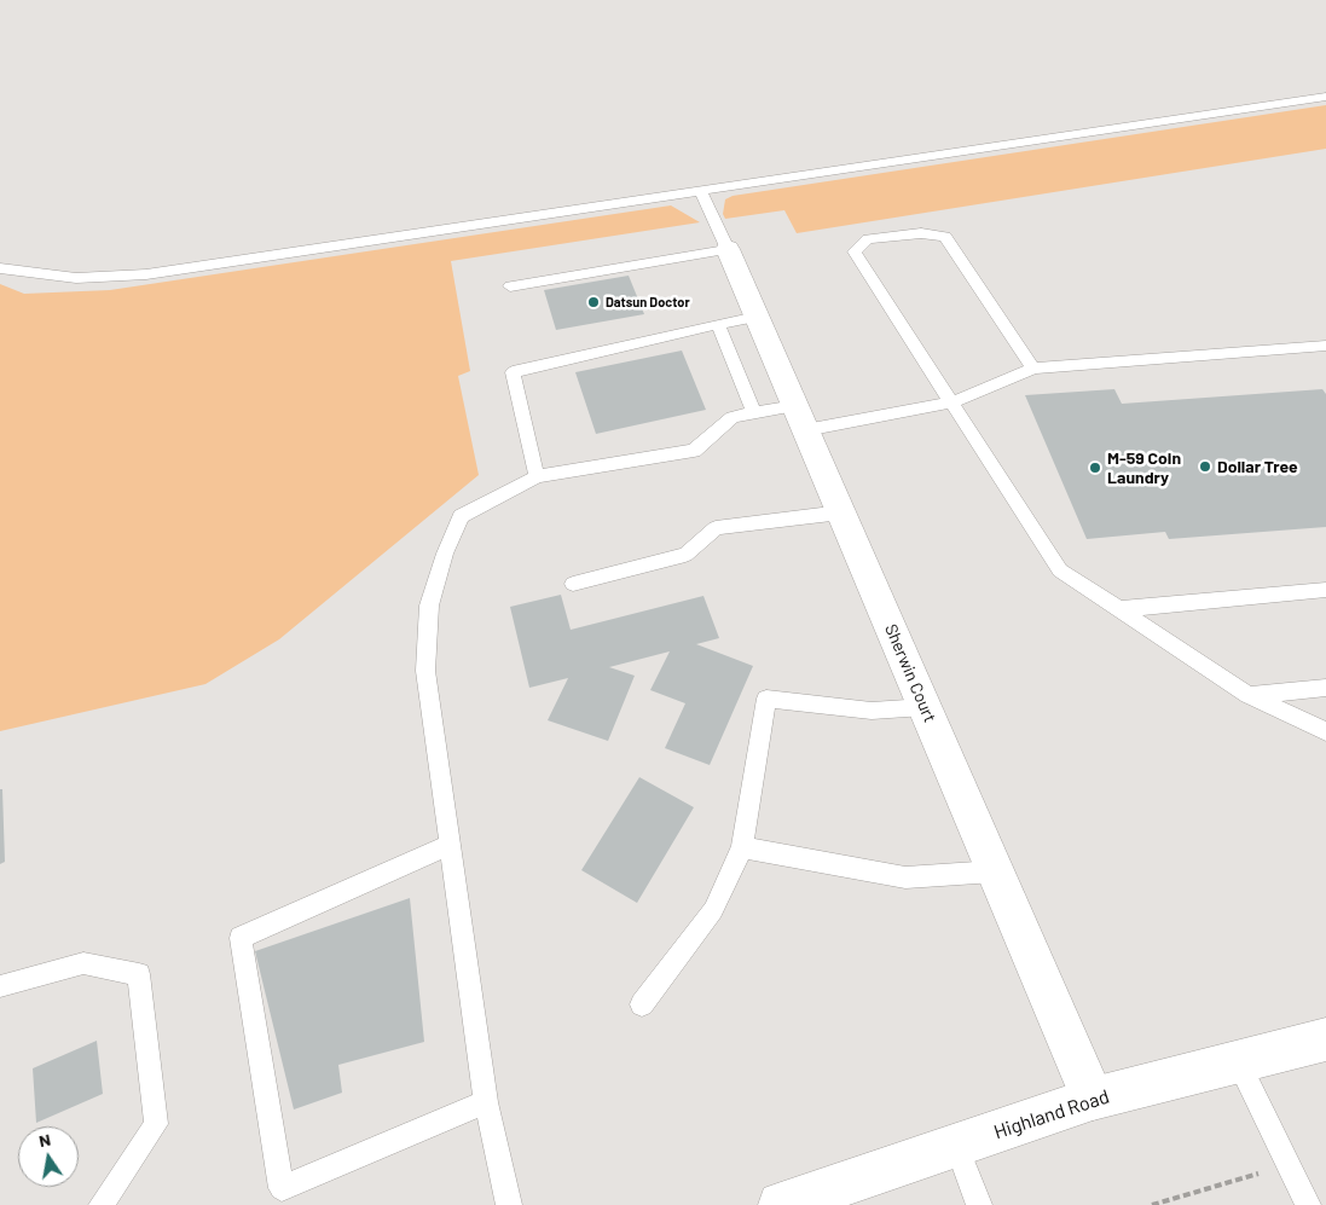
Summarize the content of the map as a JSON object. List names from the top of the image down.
{
  "streets": {
    "main road": ["Sherwin Court", "Highland Road"]
  },
  "crossings": [
    ["Sherwin Court", "Highland Road"]
  ],
  "places": ["Datsun Doctor", "Dollar Tree", "M-59 Coin Laundry"],
  "north": "top"
}
